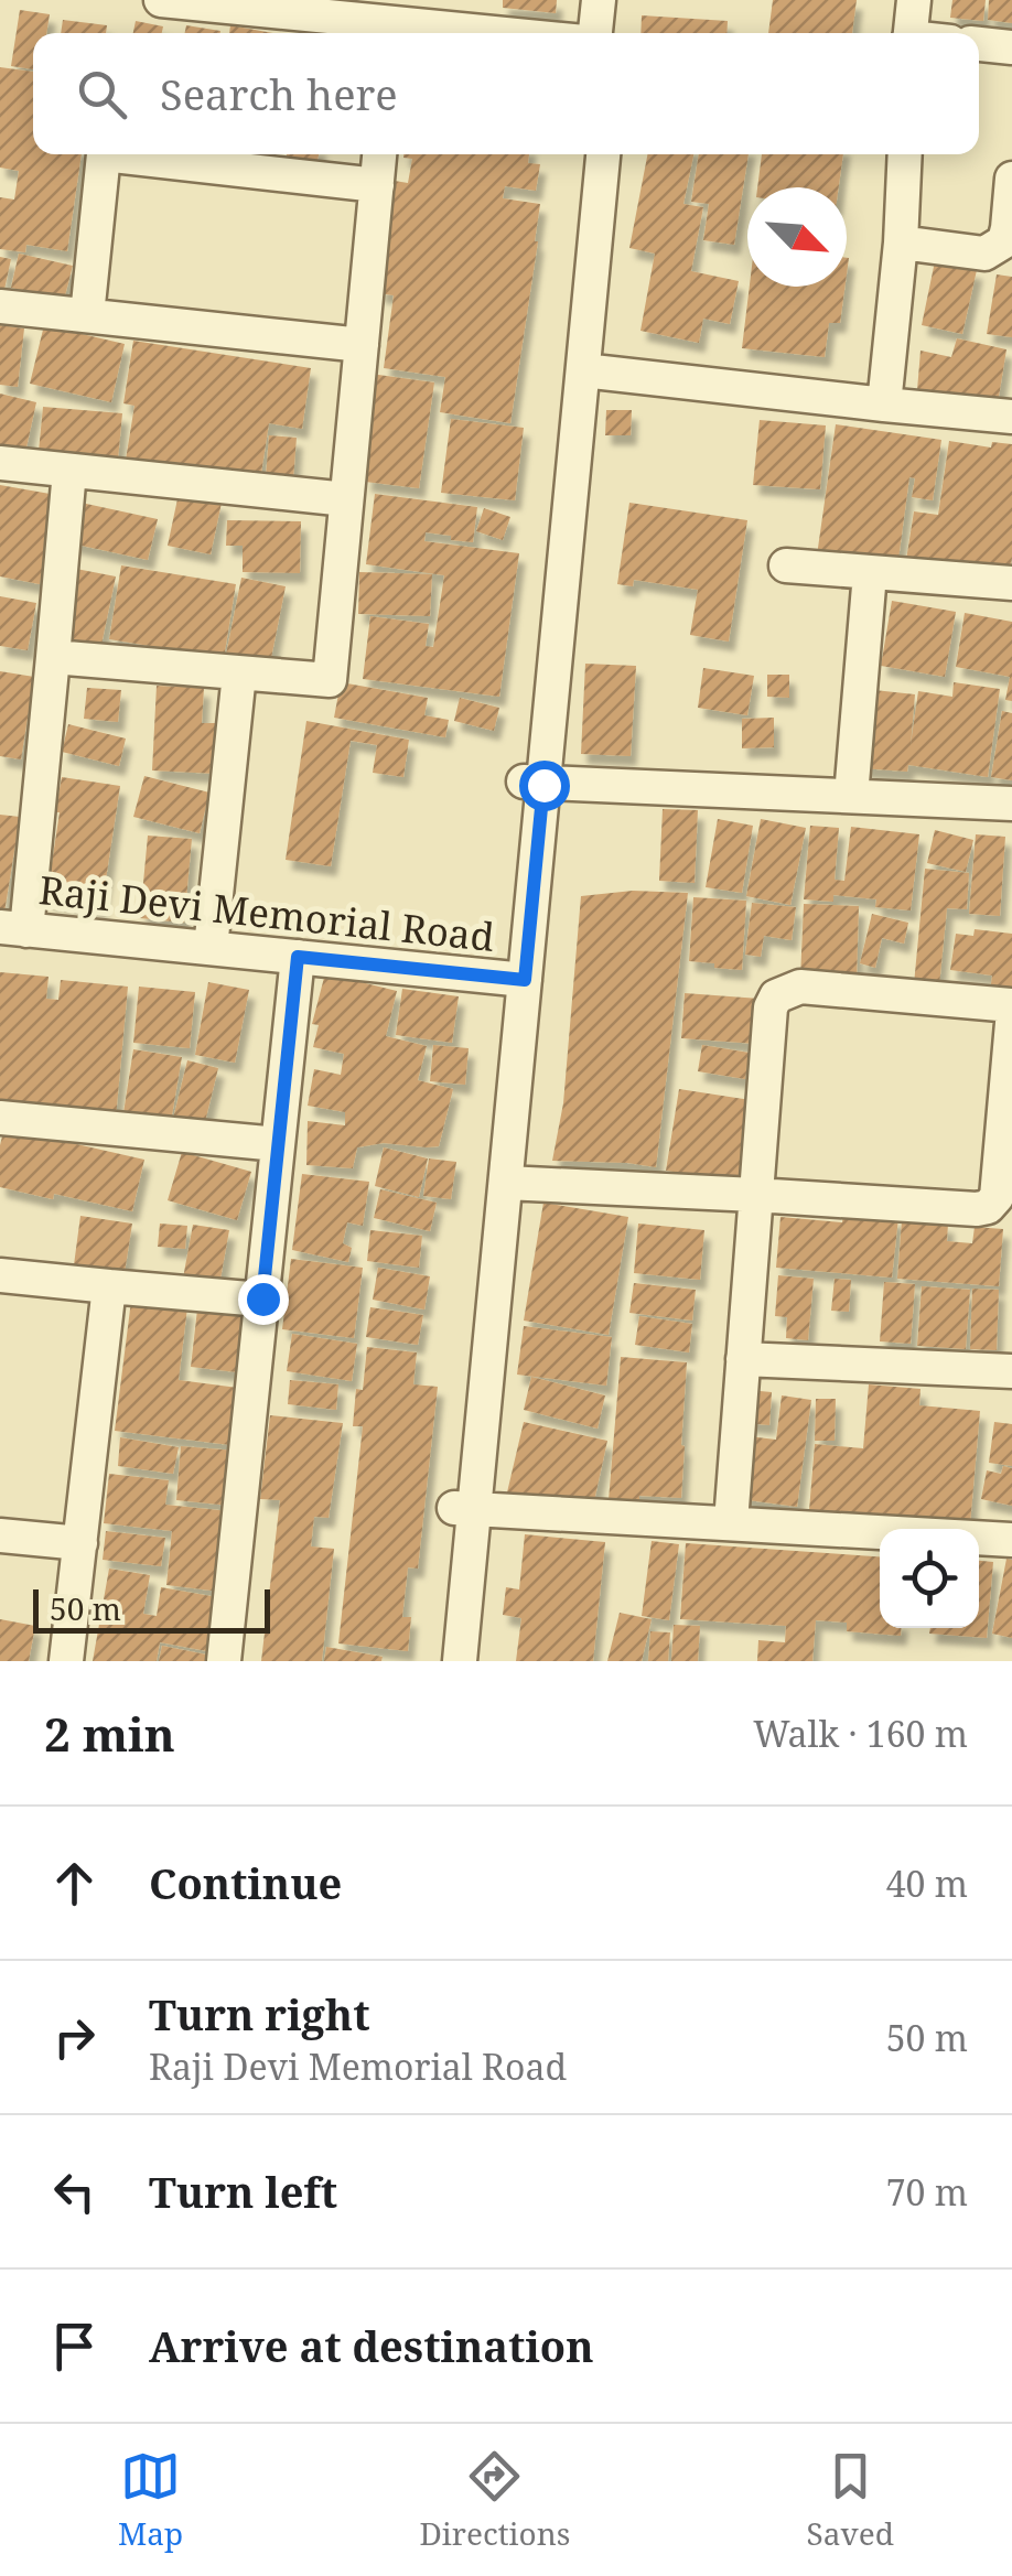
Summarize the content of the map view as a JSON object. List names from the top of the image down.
{
  "streets": {
    "street": ["Raji Devi Memorial Road"]
  },
  "scale_bar": "50 m",
  "north": "bottom right",
  "page": {
    "search": "Search here",
    "scale": "50 m",
    "heading": ["2 min", "Walk · 160 m"],
    "list": [
      ["Continue", "40 m"],
      ["Turn right", "Raji Devi Memorial Road", "50 m"],
      ["Turn left", "70 m"],
      "Arrive at destination"
    ],
    "nav": ["Map", "Directions", "Saved"]
  }
}
